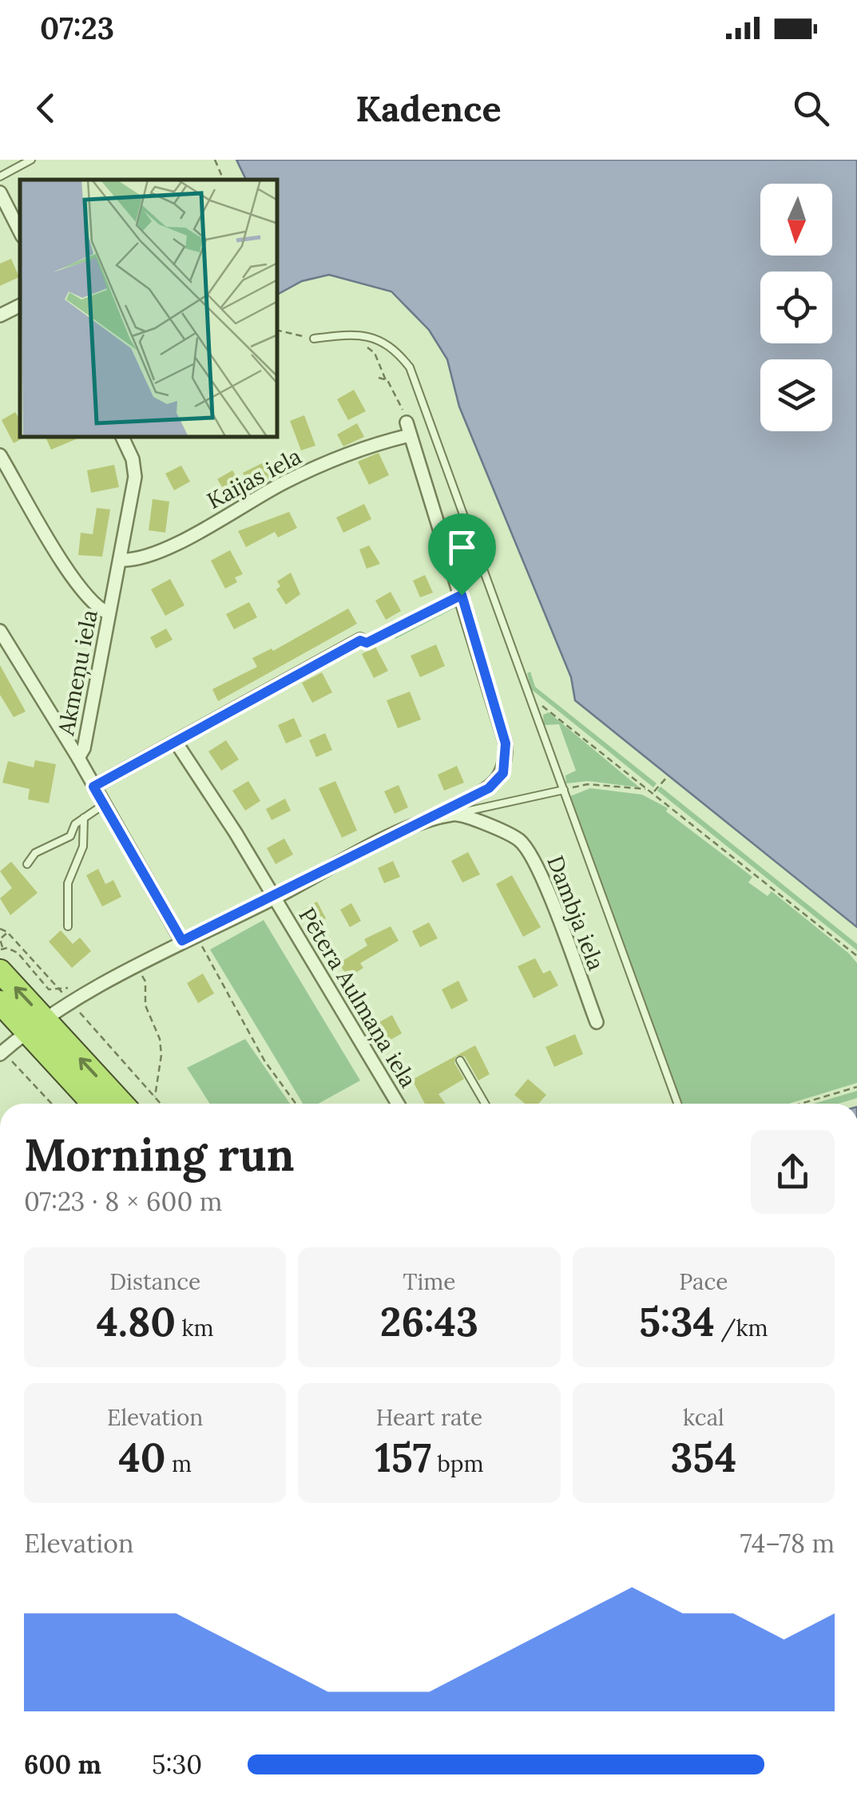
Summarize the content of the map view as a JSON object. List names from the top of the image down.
{
  "streets": {
    "street": [
      "Kaijas iela",
      "Akmeņu iela",
      "Dambja iela",
      "Pētera Aulmaņa iela"
    ]
  },
  "crossings": [
    ["Kaijas iela", "Akmeņu iela"]
  ],
  "north": "bottom",
  "page": {
    "status": "07:23",
    "header": "Kadence",
    "heading": ["Morning run", "07:23 · 8 × 600 m"],
    "stats": [
      ["Distance", "4.80 km"],
      ["Time", "26:43"],
      ["Pace", "5:34 /km"],
      ["Elevation", "40 m"],
      ["Heart rate", "157 bpm"],
      ["kcal", "354"]
    ],
    "chart": ["Elevation", "74–78 m"],
    "list": [
      {
        "name": "600 m",
        "note": "5:30"
      }
    ]
  }
}
